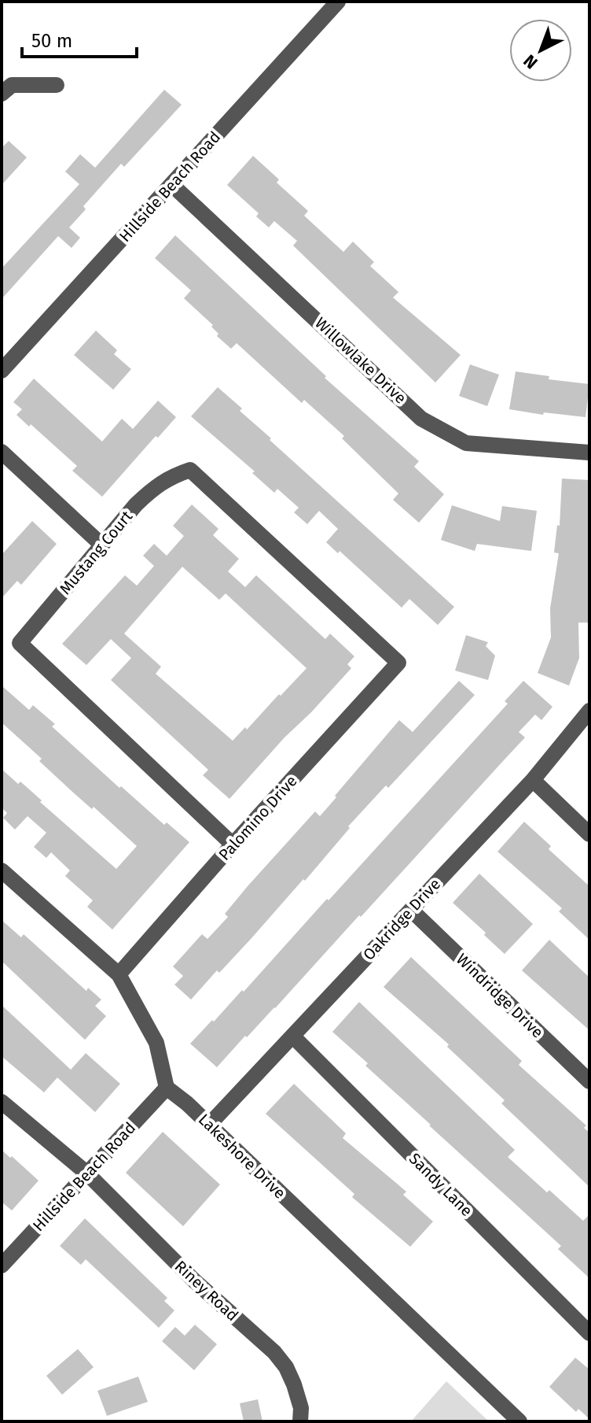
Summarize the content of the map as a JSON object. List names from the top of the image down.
{
  "streets": {
    "street": [
      "Hillside Beach Road",
      "Willowlake Drive",
      "Mustang Court",
      "Palomino Drive",
      "Oakridge Drive",
      "Windridge Drive",
      "Lakeshore Drive",
      "Sandy Lane",
      "Riney Road"
    ]
  },
  "crossings": [
    ["Hillside Beach Road", "Willowlake Drive"],
    ["Hillside Beach Road", "Lakeshore Drive"],
    ["Hillside Beach Road", "Riney Road"],
    ["Mustang Court", "Palomino Drive"],
    ["Oakridge Drive", "Windridge Drive"],
    ["Oakridge Drive", "Lakeshore Drive"],
    ["Oakridge Drive", "Sandy Lane"]
  ],
  "scale_bar": "50 m",
  "north": "bottom left"
}
